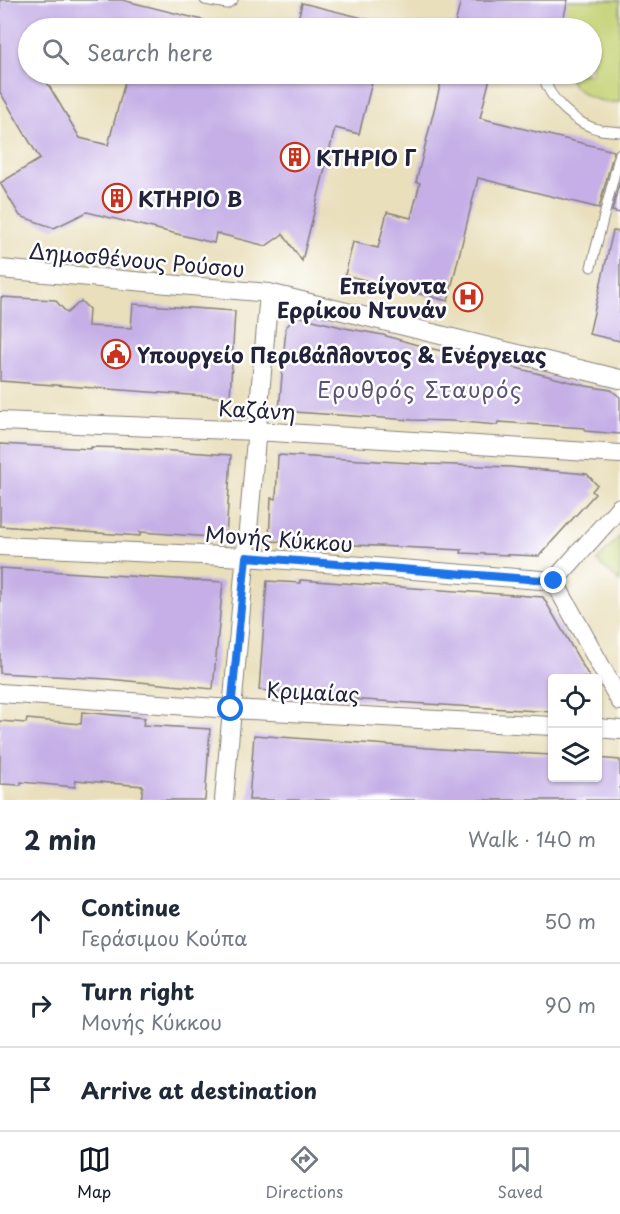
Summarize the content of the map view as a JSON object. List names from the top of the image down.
{
  "streets": {
    "street": [
      "Δημοσθένους Ρούσου",
      "Καζάνη",
      "Μονής Κύκκου",
      "Κριμαίας"
    ]
  },
  "districts": ["Ερυθρός Σταυρός"],
  "places": {
    "building": ["ΚΤΗΡΙΟ Γ", "ΚΤΗΡΙΟ Β"],
    "hospital": ["Επείγοντα Ερρίκου Ντυνάν"],
    "public building": ["Υπουργείο Περιβάλλοντος & Ενέργειας"]
  },
  "page": {
    "search": "Search here",
    "heading": ["2 min", "Walk · 140 m"],
    "list": [
      ["Continue", "Γεράσιμου Κούπα", "50 m"],
      ["Turn right", "Μονής Κύκκου", "90 m"],
      "Arrive at destination"
    ],
    "nav": ["Map", "Directions", "Saved"]
  }
}
